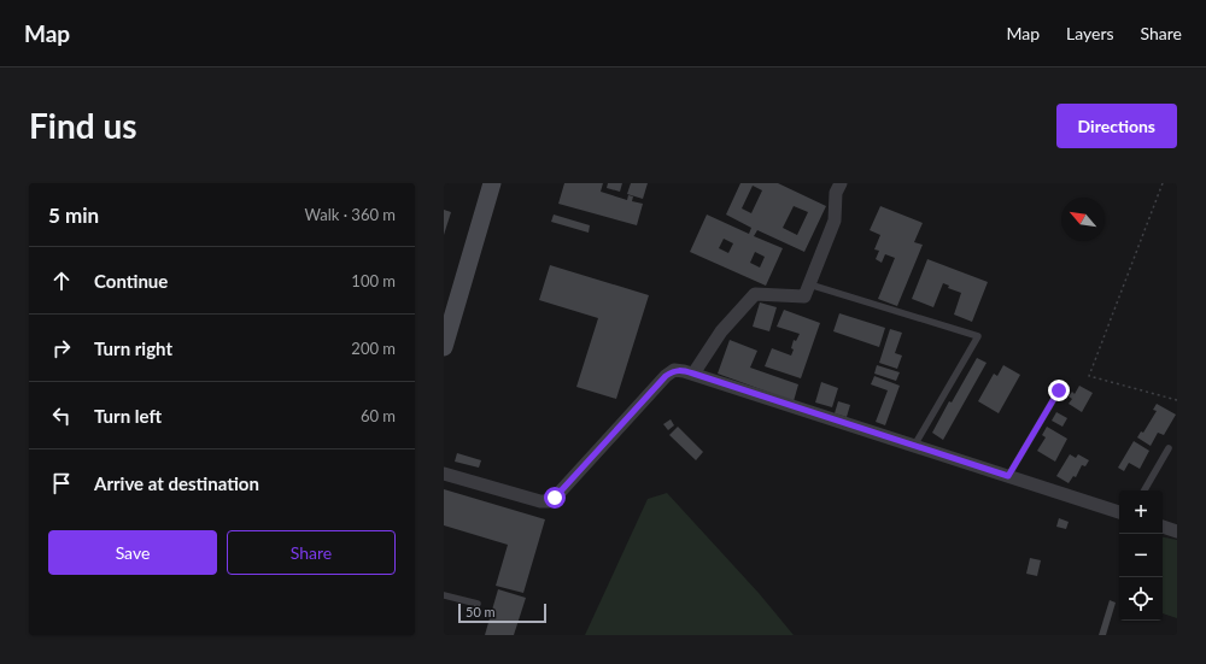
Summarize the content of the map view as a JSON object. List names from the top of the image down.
{
  "scale_bar": "50 m",
  "north": "top left",
  "page": {
    "header": "Map",
    "nav": ["Map", "Layers", "Share"],
    "buttons": [
      "Directions",
      ["Save", "Share"]
    ],
    "title": "Find us",
    "heading": ["5 min", "Walk · 360 m"],
    "list": [
      ["Continue", "100 m"],
      ["Turn right", "200 m"],
      ["Turn left", "60 m"],
      "Arrive at destination"
    ],
    "map_buttons": ["+", "−"],
    "scale": "50 m"
  }
}
